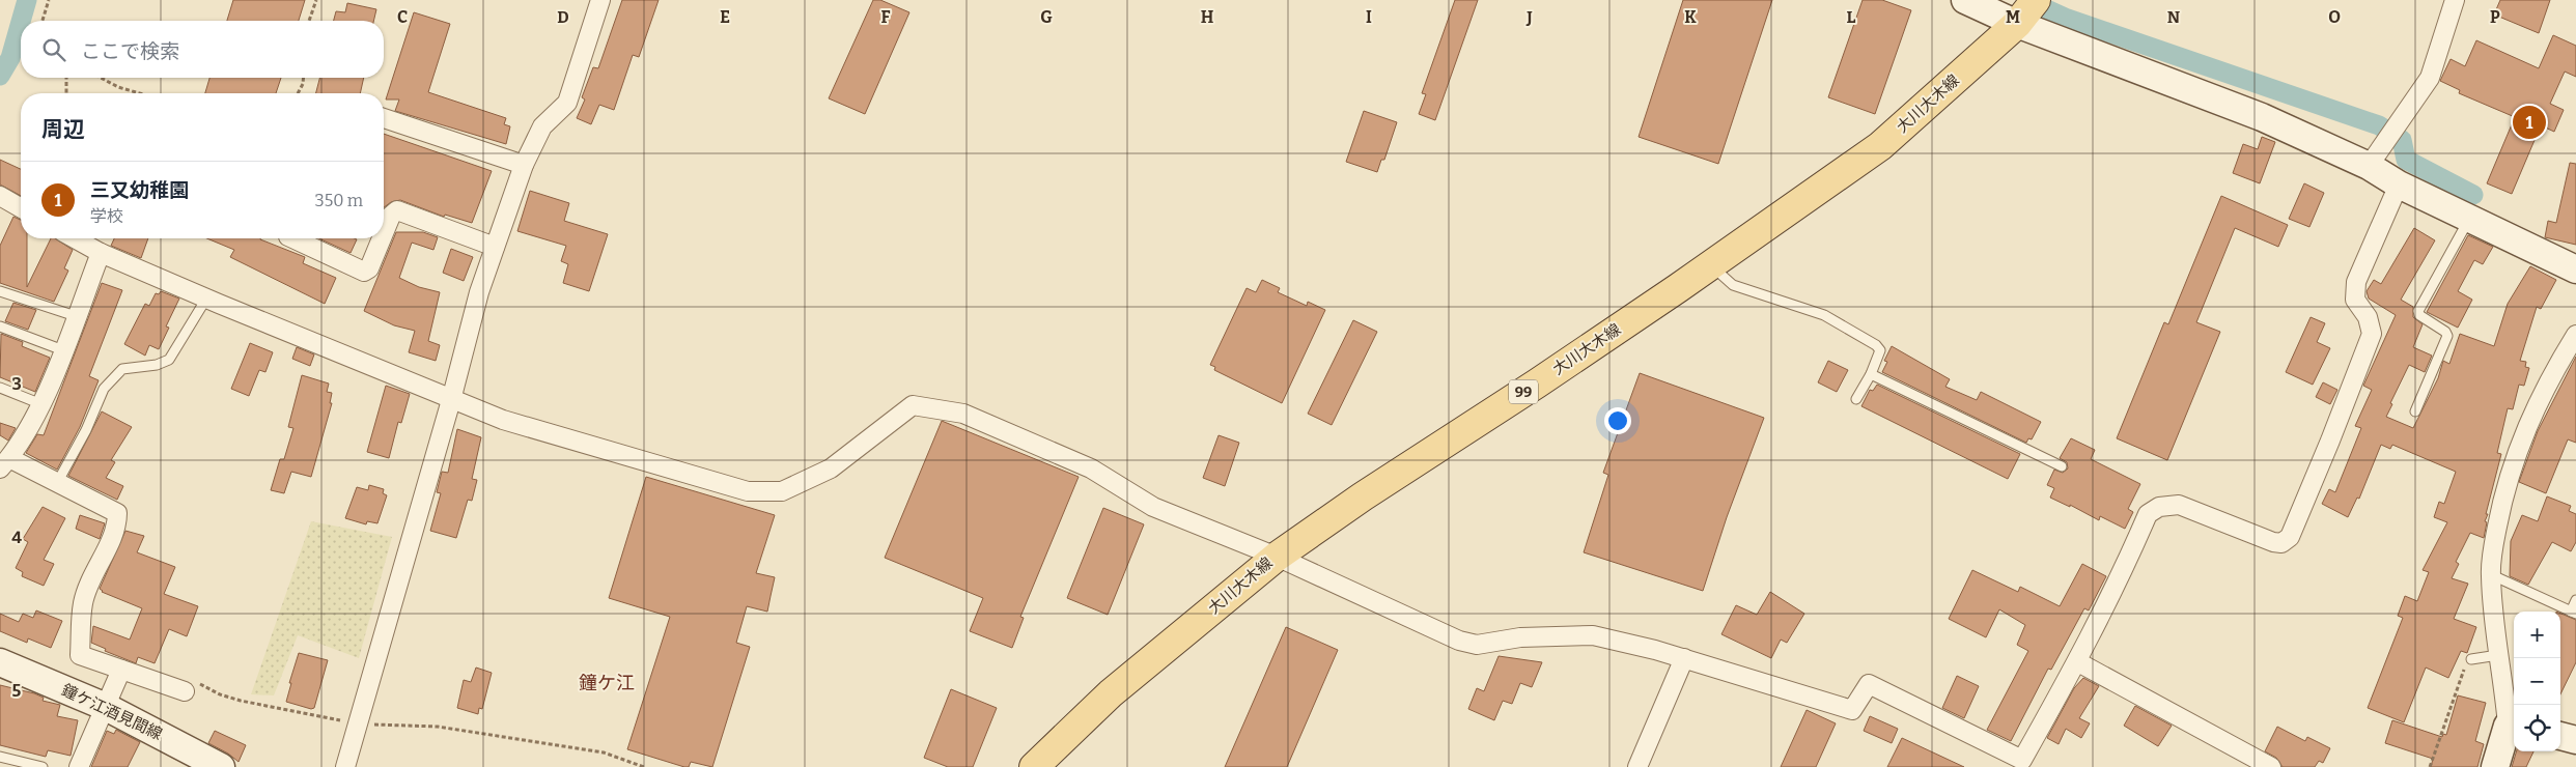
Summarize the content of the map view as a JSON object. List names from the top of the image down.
{
  "streets": {
    "main road": ["大川大木線", "99"],
    "street": ["鐘ケ江酒見間線"]
  },
  "districts": ["鐘ケ江"],
  "page": {
    "search": "ここで検索",
    "heading": "周辺",
    "pins": "1",
    "list": [
      {
        "mark": "1",
        "name": "三又幼稚園",
        "note": "学校",
        "value": "350 m"
      }
    ],
    "map_buttons": ["+", "−"]
  },
  "grid": {
    "columns": [
      "C",
      "D",
      "E",
      "F",
      "G",
      "H",
      "I",
      "J",
      "K",
      "L",
      "M",
      "N",
      "O",
      "P"
    ],
    "rows": ["3", "4", "5"]
  }
}
